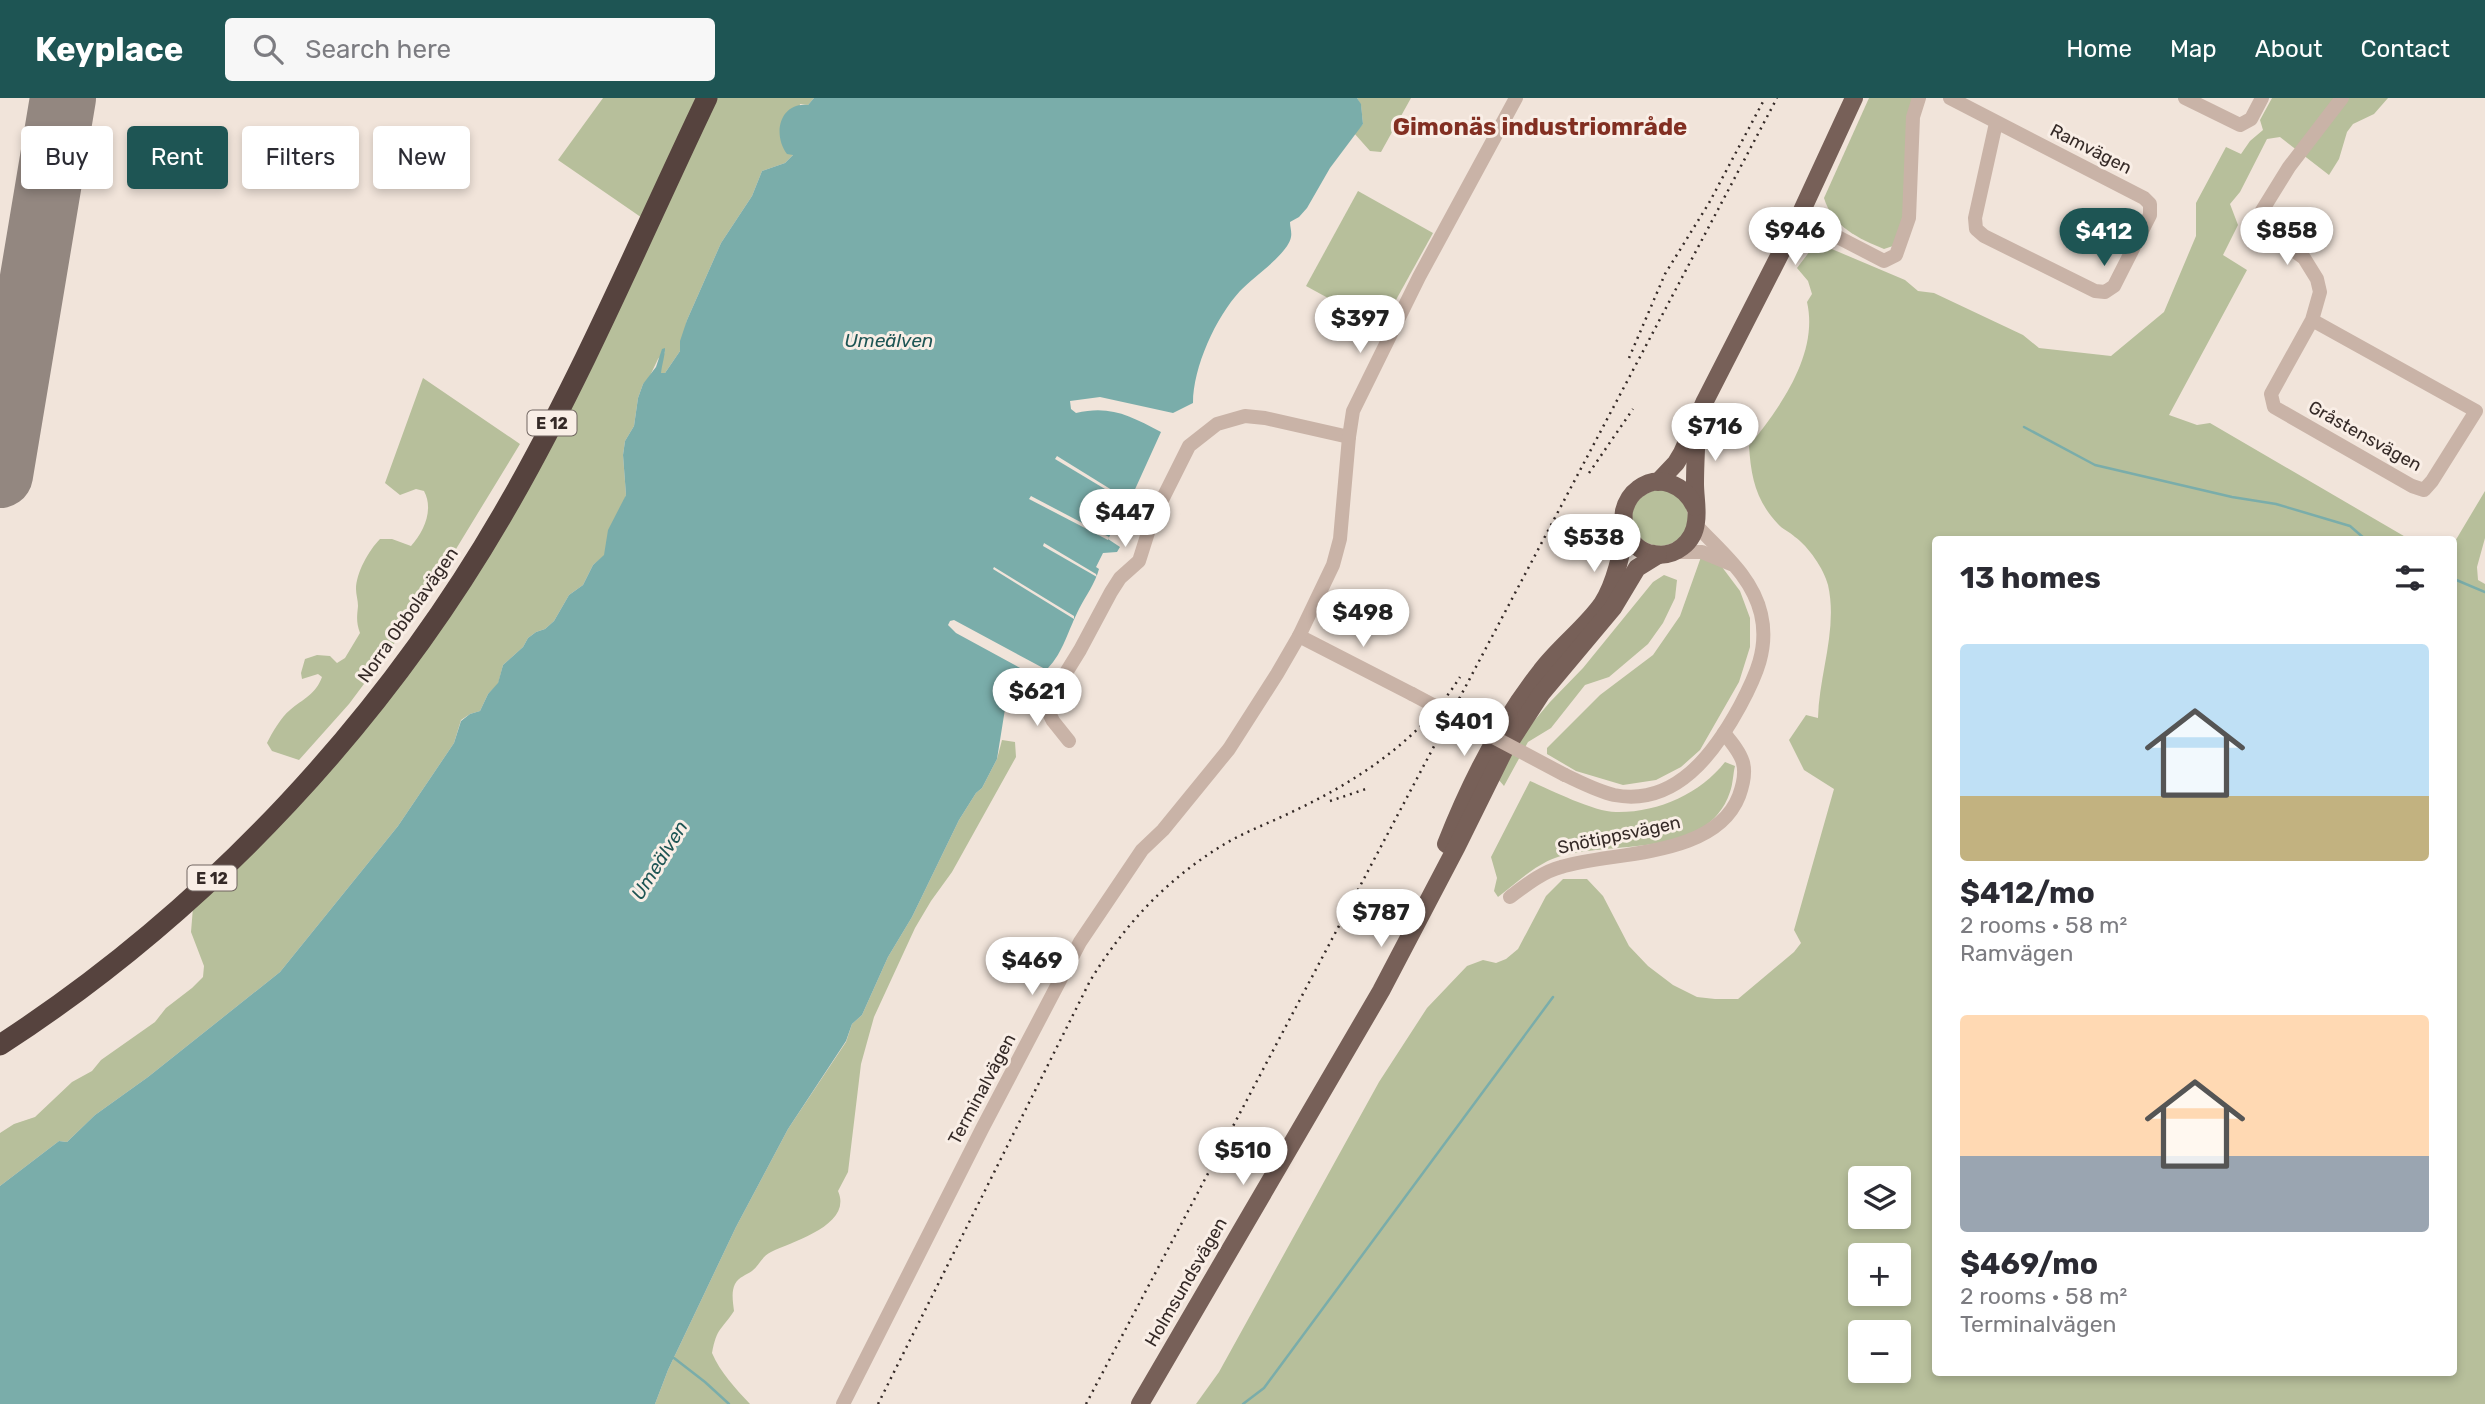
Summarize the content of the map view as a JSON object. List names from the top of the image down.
{
  "streets": {
    "highway": ["E 12", "Norra Obbolavägen"],
    "main road": ["Holmsundsvägen"],
    "street": [
      "Ramvägen",
      "Gråstensvägen",
      "Snötippsvägen",
      "Terminalvägen"
    ]
  },
  "districts": ["Gimonäs industriområde"],
  "water": ["Umeälven"],
  "page": {
    "header": "Keyplace",
    "search": "Search here",
    "nav": [
      "Home",
      "Map",
      "About",
      "Contact"
    ],
    "chip": [
      "Buy",
      "Rent",
      "Filters",
      "New"
    ],
    "price": [
      "$946",
      "$858",
      "$412",
      "$397",
      "$716",
      "$447",
      "$538",
      "$498",
      "$621",
      "$401",
      "$787",
      "$469",
      "$510"
    ],
    "heading": "13 homes",
    "list": [
      {
        "name": "$412/mo",
        "note": "2 rooms · 58 m² · Ramvägen"
      },
      {
        "name": "$469/mo",
        "note": "2 rooms · 58 m² · Terminalvägen"
      }
    ],
    "map_buttons": ["+", "−"]
  }
}
